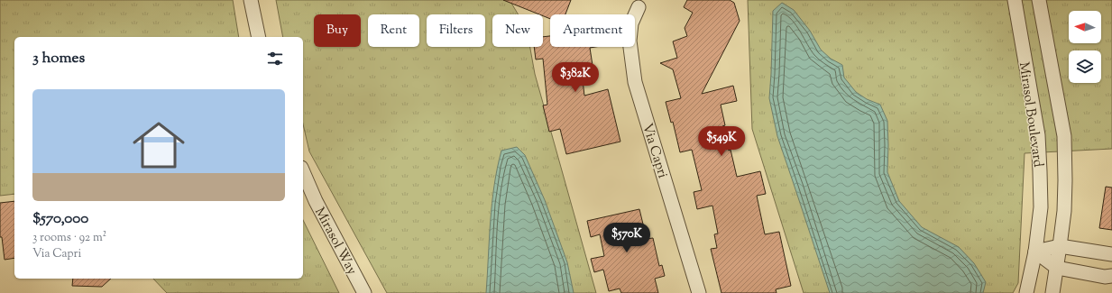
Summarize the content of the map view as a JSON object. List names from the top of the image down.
{
  "streets": {
    "street": ["Mirasol Boulevard", "Via Capri", "Mirasol Way"]
  },
  "north": "left",
  "page": {
    "chip": [
      "Buy",
      "Rent",
      "Filters",
      "New",
      "Apartment"
    ],
    "heading": "3 homes",
    "price": ["$382K", "$549K", "$570K"],
    "list": [
      {
        "name": "$570,000",
        "note": "3 rooms · 92 m² · Via Capri"
      }
    ]
  }
}
